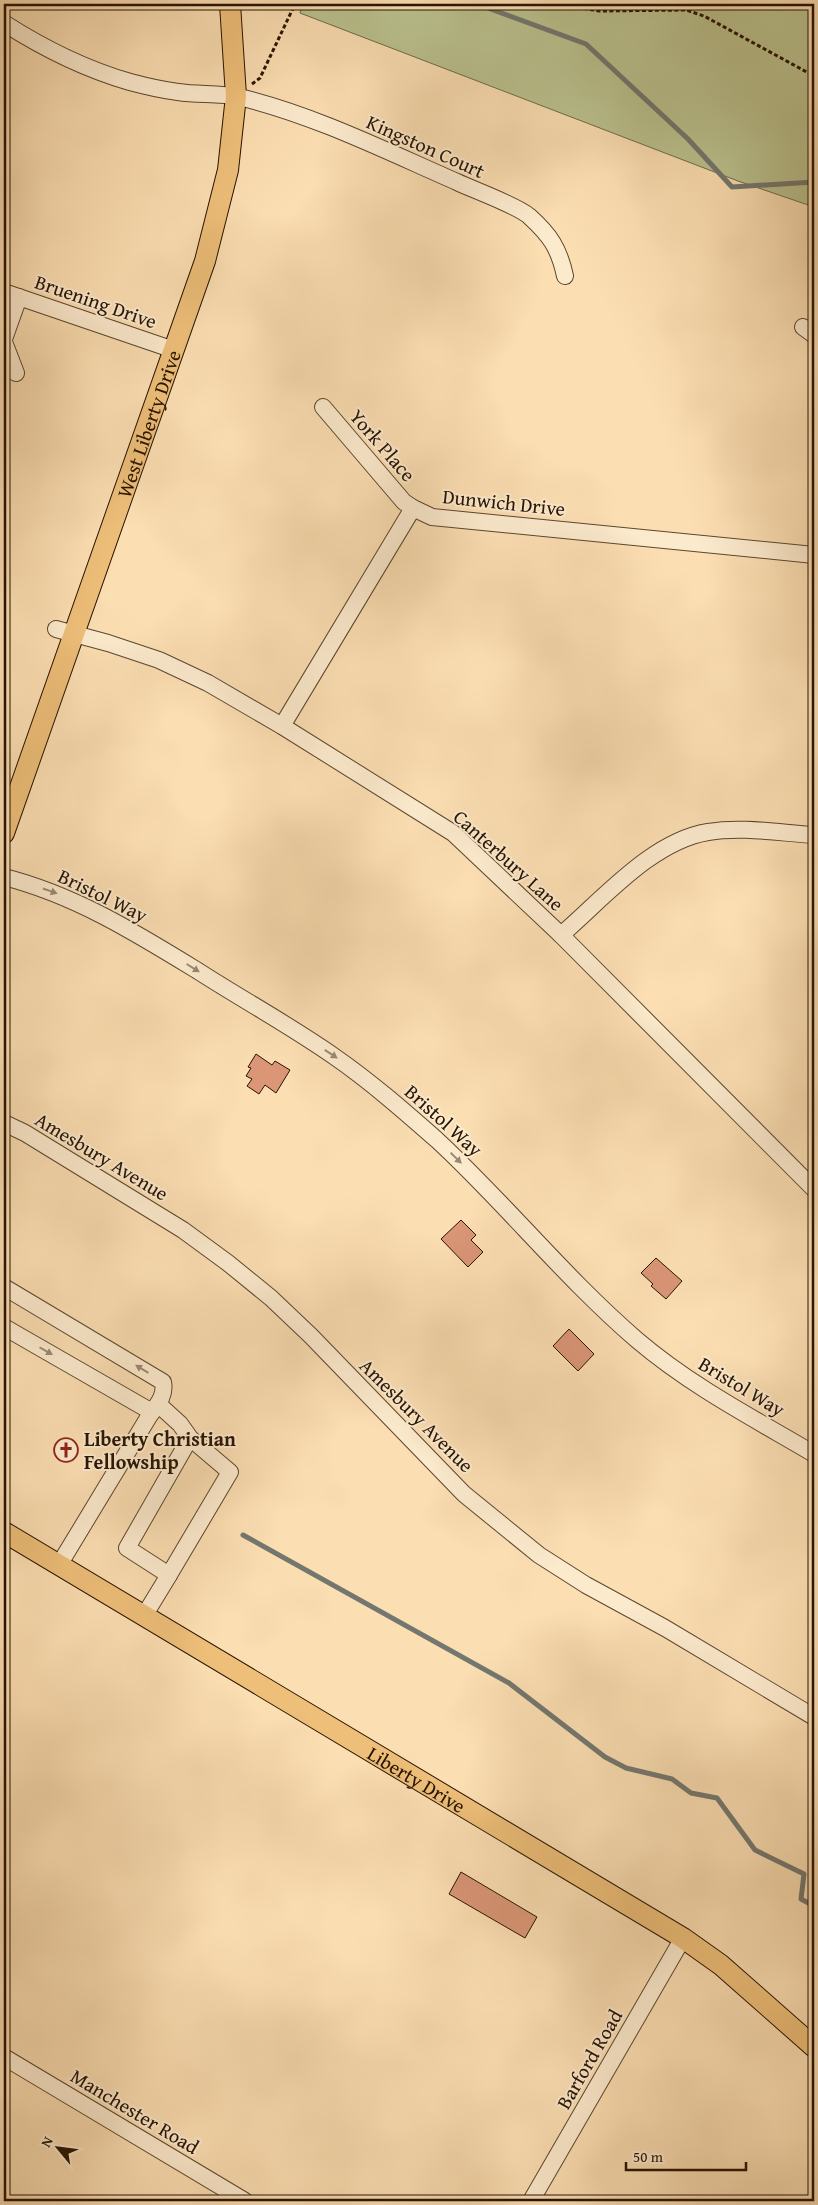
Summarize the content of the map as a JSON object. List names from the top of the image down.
{
  "streets": {
    "main road": ["West Liberty Drive", "Liberty Drive"],
    "street": [
      "Kingston Court",
      "Bruening Drive",
      "York Place",
      "Dunwich Drive",
      "Canterbury Lane",
      "Bristol Way",
      "Amesbury Avenue",
      "Barford Road",
      "Manchester Road"
    ]
  },
  "crossings": [
    ["Kingston Court", "West Liberty Drive"],
    ["Bruening Drive", "West Liberty Drive"],
    ["West Liberty Drive", "Canterbury Lane"],
    ["York Place", "Dunwich Drive"],
    ["Dunwich Drive", "Canterbury Lane"],
    ["Liberty Drive", "Barford Road"]
  ],
  "one_way": ["Bristol Way"],
  "places": {
    "church": ["Liberty Christian Fellowship"]
  },
  "scale_bar": "50 m",
  "north": "top left"
}
